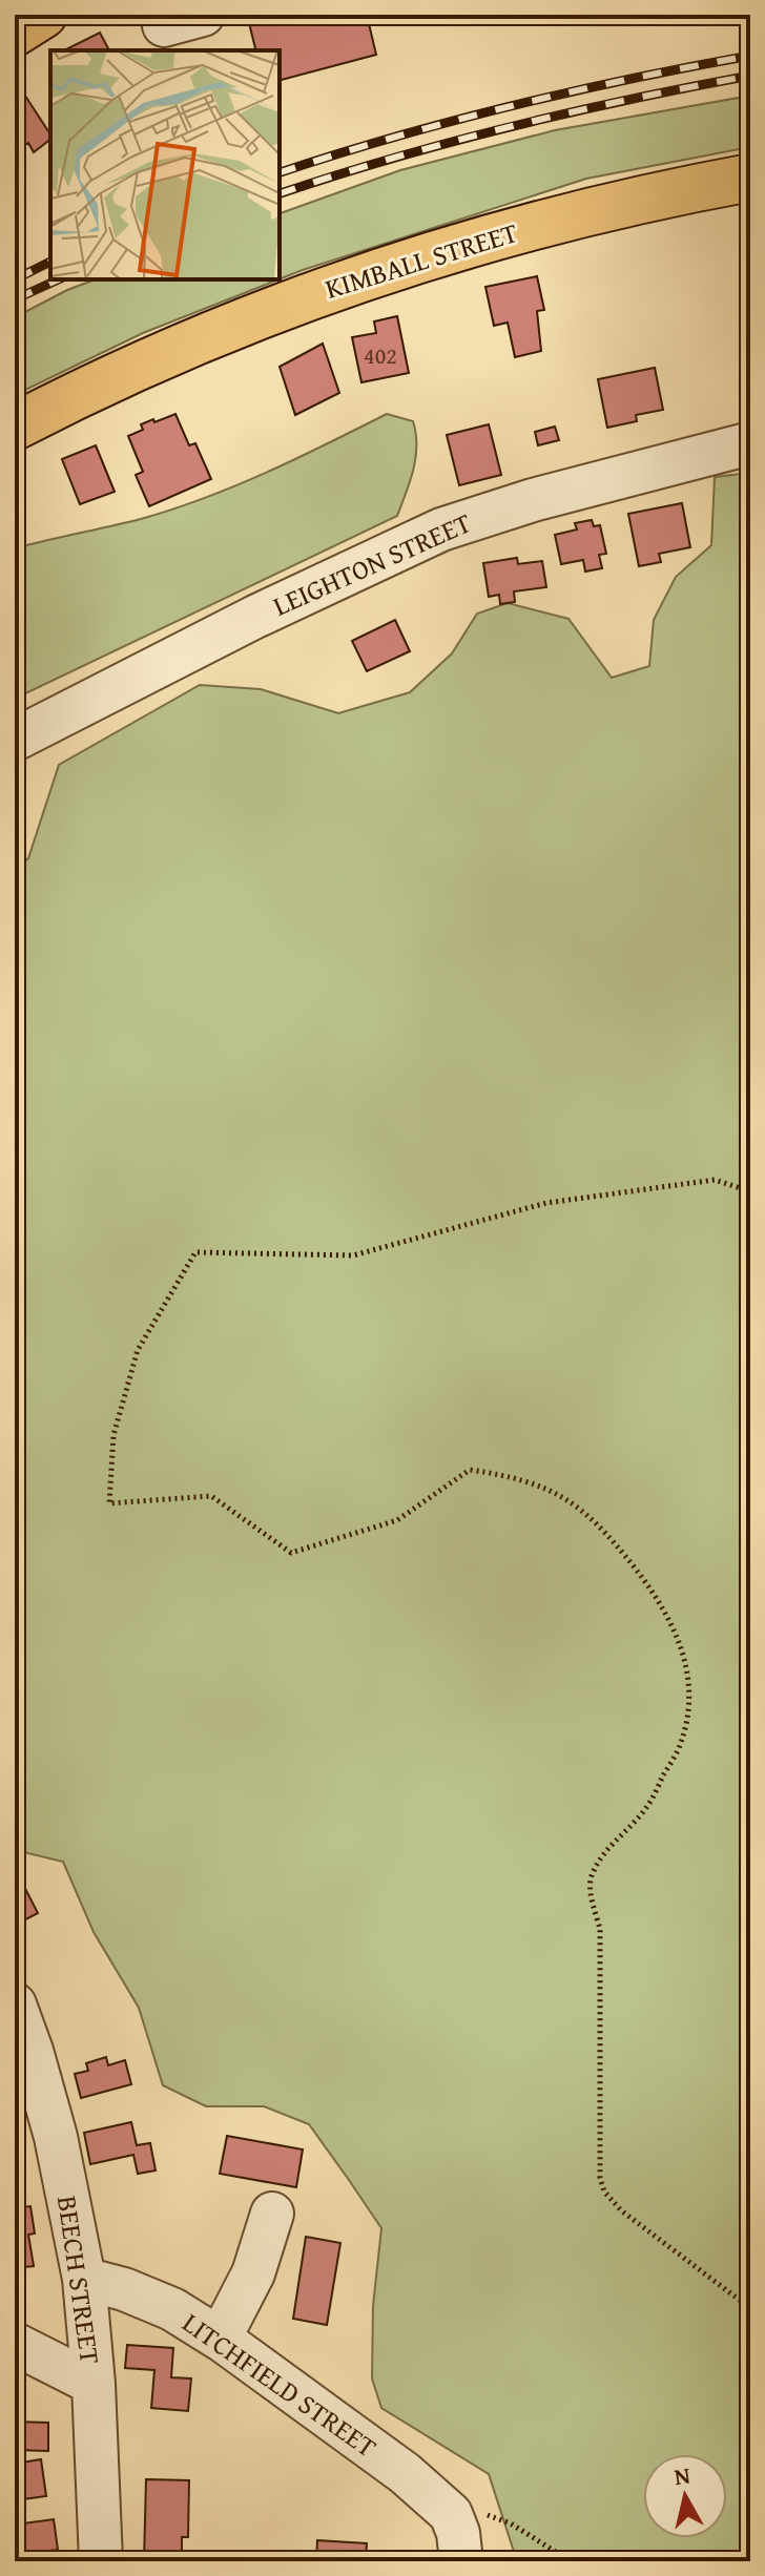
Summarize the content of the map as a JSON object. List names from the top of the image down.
{
  "streets": {
    "main road": ["KIMBALL STREET"],
    "street": ["LEIGHTON STREET", "BEECH STREET", "LITCHFIELD STREET"]
  },
  "crossings": [
    ["BEECH STREET", "LITCHFIELD STREET"]
  ],
  "house_numbers": ["402"],
  "north": "top"
}
